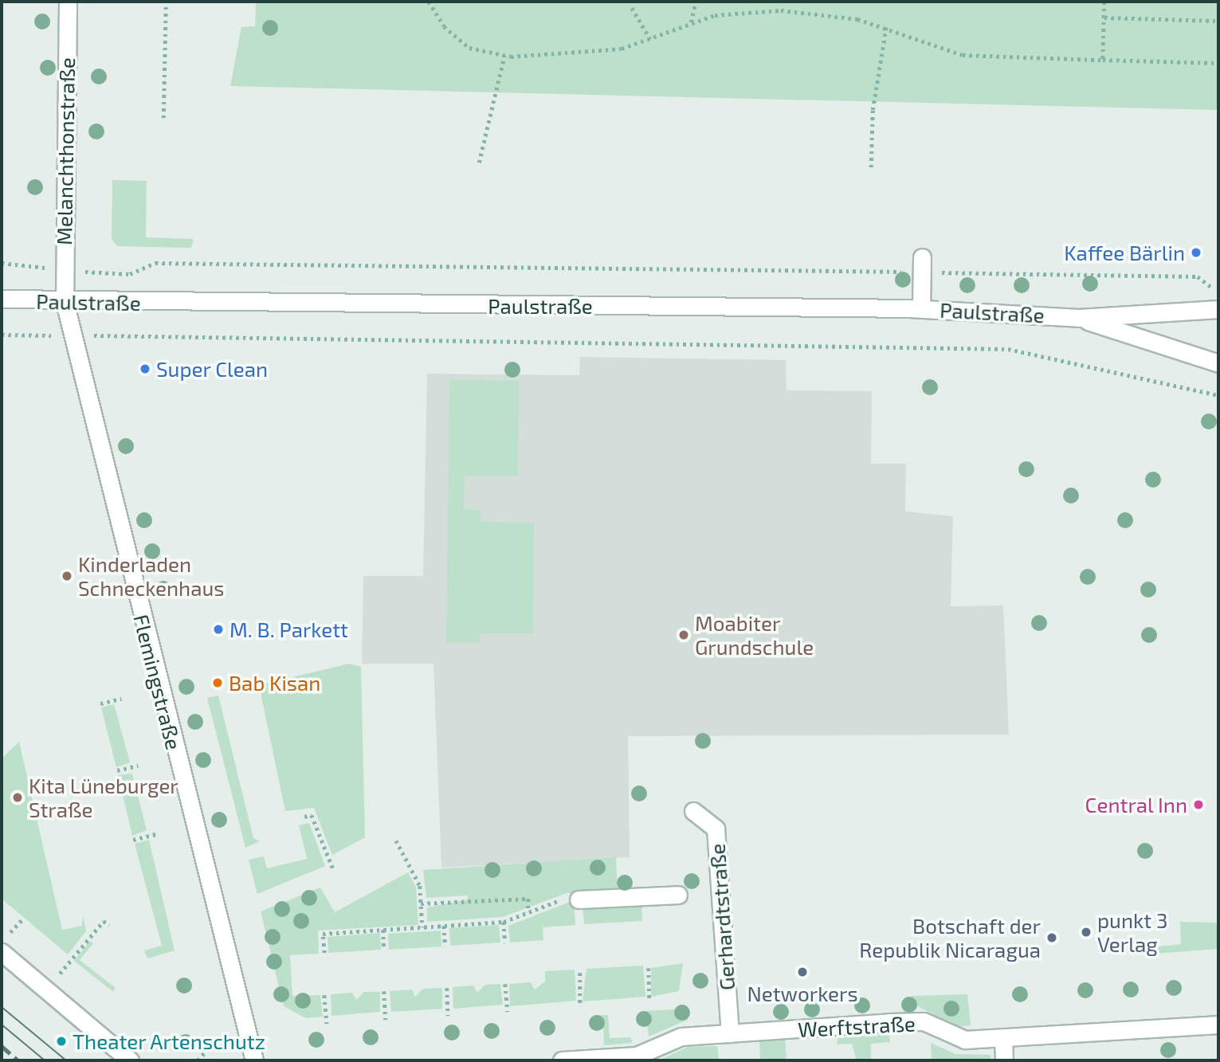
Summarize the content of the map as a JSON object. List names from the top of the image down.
{
  "streets": {
    "street": [
      "Melanchthonstraße",
      "Paulstraße",
      "Flemingstraße",
      "Gerhardtstraße",
      "Werftstraße"
    ]
  },
  "crossings": [
    ["Melanchthonstraße", "Paulstraße"],
    ["Melanchthonstraße", "Flemingstraße"],
    ["Paulstraße", "Flemingstraße"],
    ["Gerhardtstraße", "Werftstraße"]
  ],
  "places": [
    "Kaffee Bärlin",
    "Super Clean",
    "Kinderladen Schneckenhaus",
    "M. B. Parkett",
    "Moabiter Grundschule",
    "Bab Kisan",
    "Kita Lüneburger Straße",
    "Central Inn",
    "punkt 3 Verlag",
    "Botschaft der Republik Nicaragua",
    "Networkers",
    "Theater Artenschutz"
  ]
}
